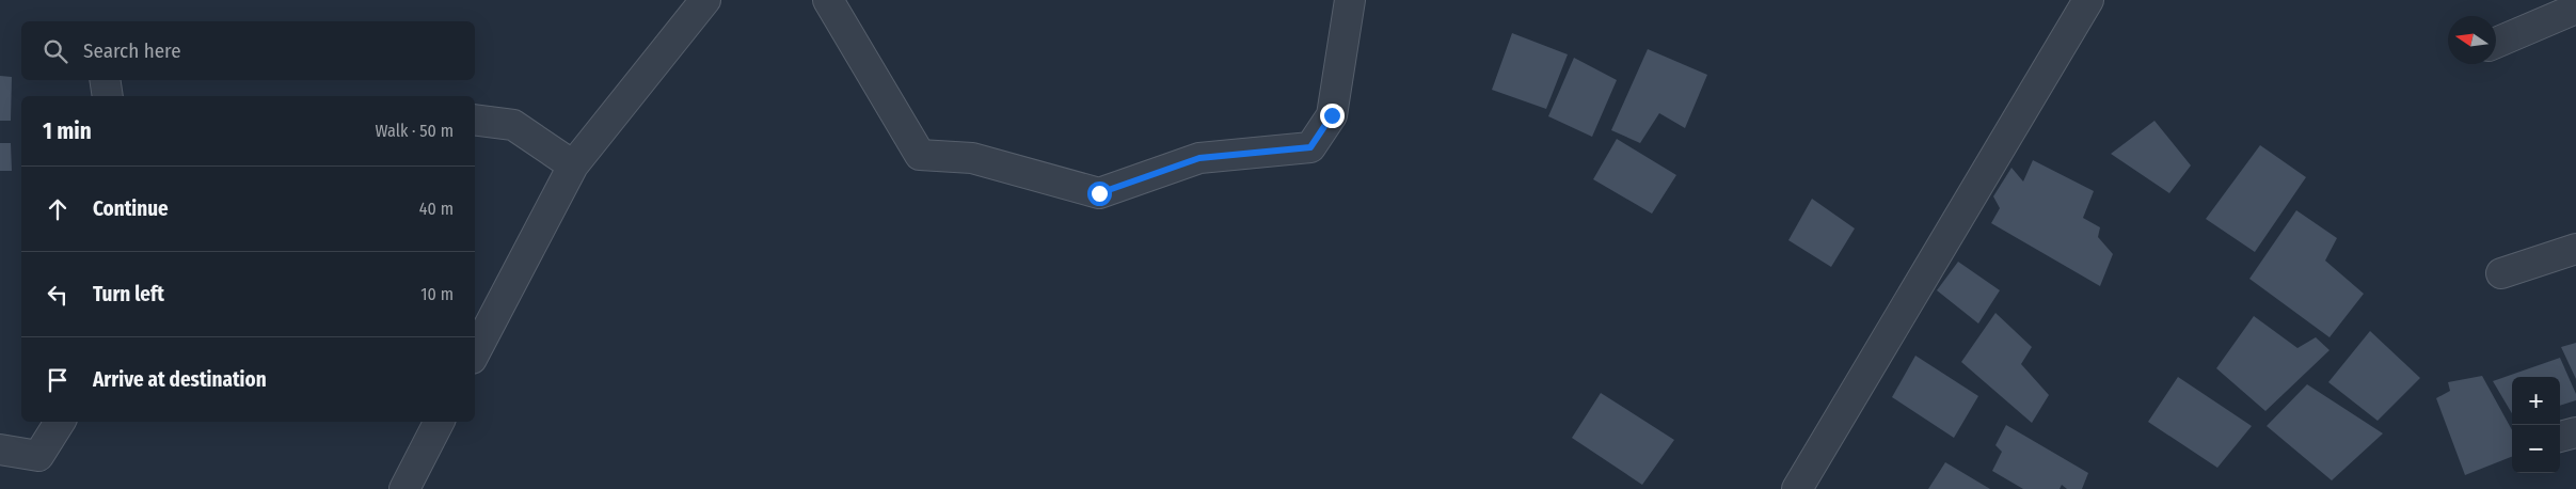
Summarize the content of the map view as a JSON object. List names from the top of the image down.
{
  "north": "left",
  "page": {
    "search": "Search here",
    "heading": ["1 min", "Walk · 50 m"],
    "list": [
      ["Continue", "40 m"],
      ["Turn left", "10 m"],
      "Arrive at destination"
    ],
    "map_buttons": ["+", "−"]
  }
}
